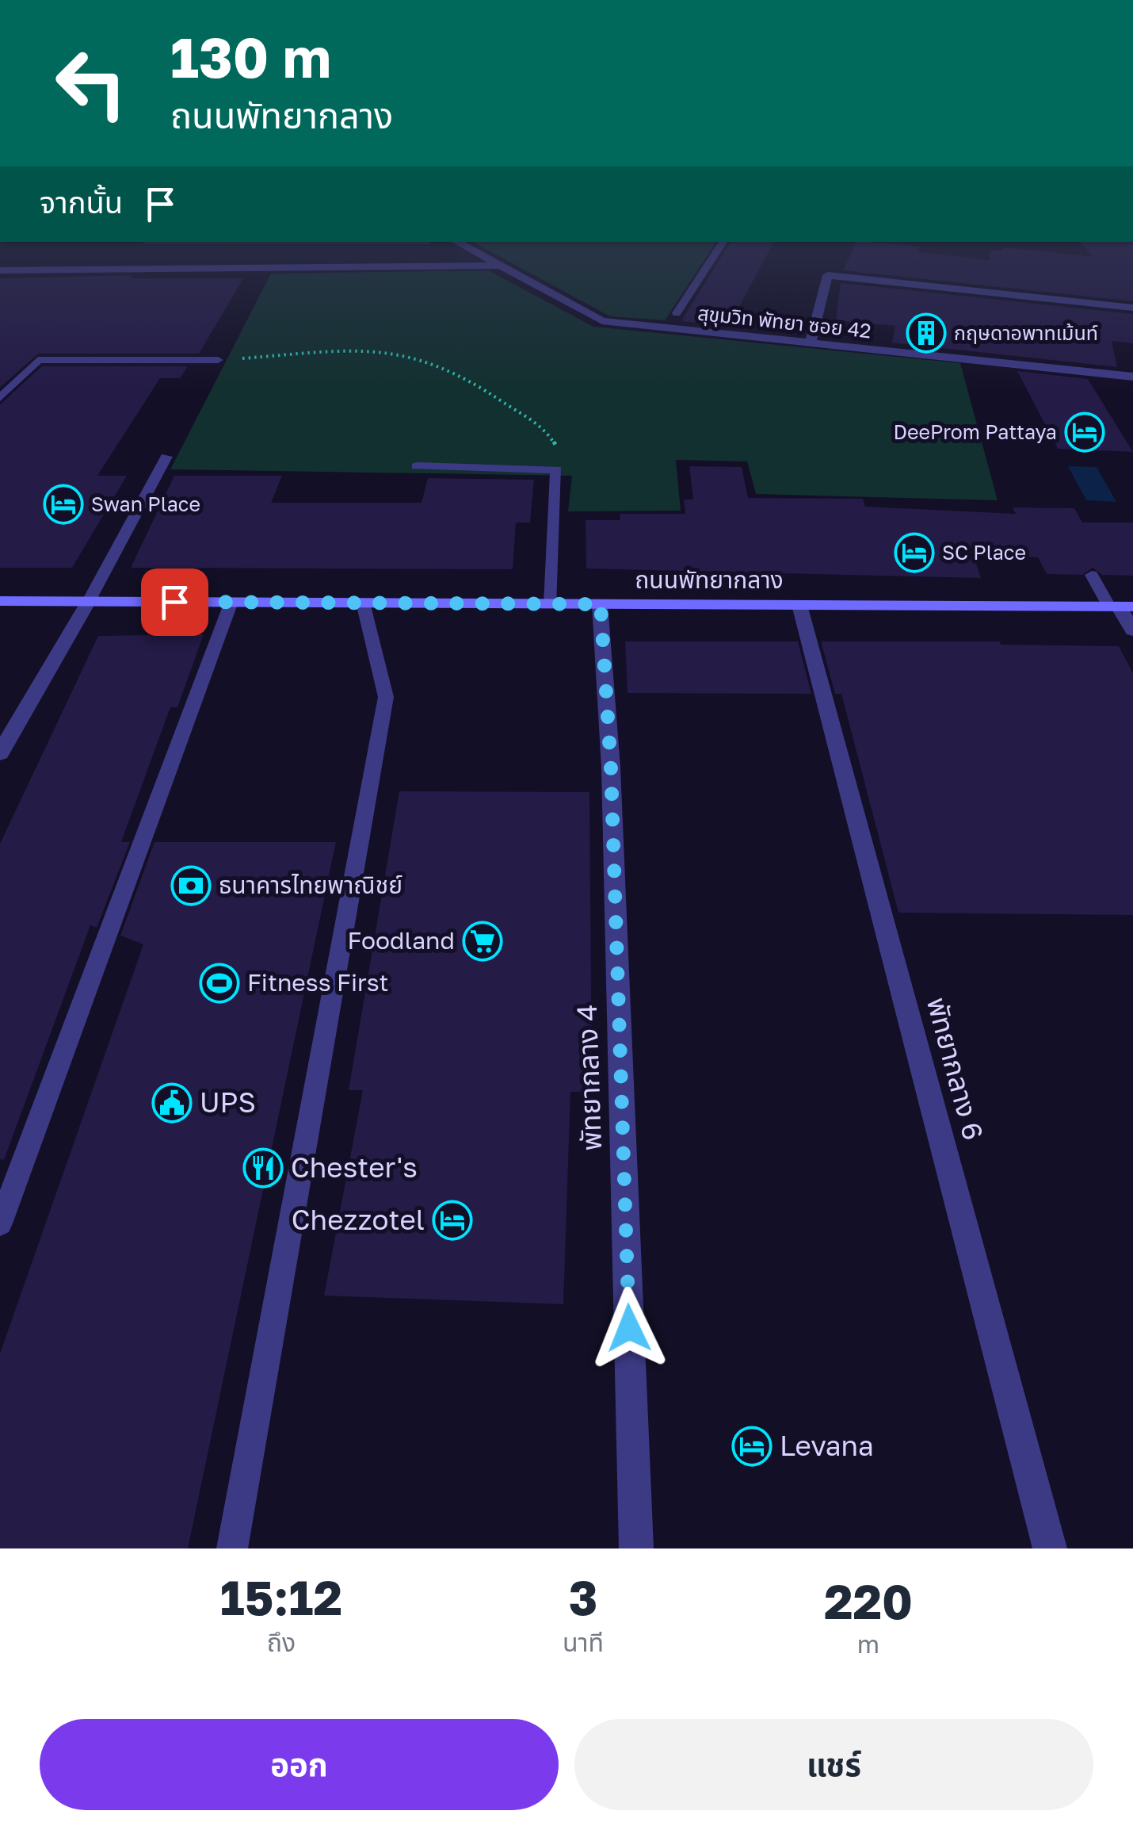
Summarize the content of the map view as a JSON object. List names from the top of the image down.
{
  "streets": {
    "main road": ["ถนนพัทยากลาง"],
    "street": ["สุขุมวิท พัทยา ซอย 42", "พัทยากลาง 6", "พัทยากลาง 4"]
  },
  "crossings": [
    ["ถนนพัทยากลาง", "พัทยากลาง 6"],
    ["ถนนพัทยากลาง", "พัทยากลาง 4"]
  ],
  "places": {
    "building": ["กฤษดาอพาทเม้นท์"],
    "hotel": [
      "DeeProm Pattaya",
      "Swan Place",
      "SC Place",
      "Chezzotel",
      "Levana"
    ],
    "bank": ["ธนาคารไทยพาณิชย์"],
    "supermarket": ["Foodland"],
    "sports": ["Fitness First"],
    "public building": ["UPS"],
    "restaurant": ["Chester's"]
  },
  "page": {
    "turn": ["130 m", "ถนนพัทยากลาง"],
    "then": "จากนั้น",
    "eta": [
      "15:12",
      "ถึง",
      "3",
      "นาที",
      "220",
      "m"
    ],
    "buttons": ["ออก", "แชร์"]
  }
}
